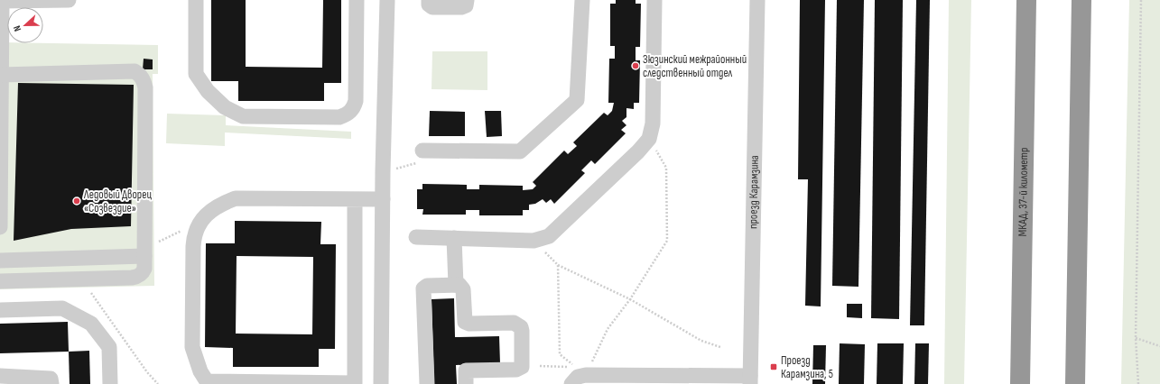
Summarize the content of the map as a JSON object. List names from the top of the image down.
{
  "streets": {
    "highway": ["МКАД, 37-й километр"],
    "street": ["проезд Карамзина"]
  },
  "places": {
    "other": ["Зюзинский межрайонный следственный отдел", "Ледовый Дворец «Созвездие»"],
    "transit": ["Проезд Карамзина, 5"]
  },
  "north": "left"
}
